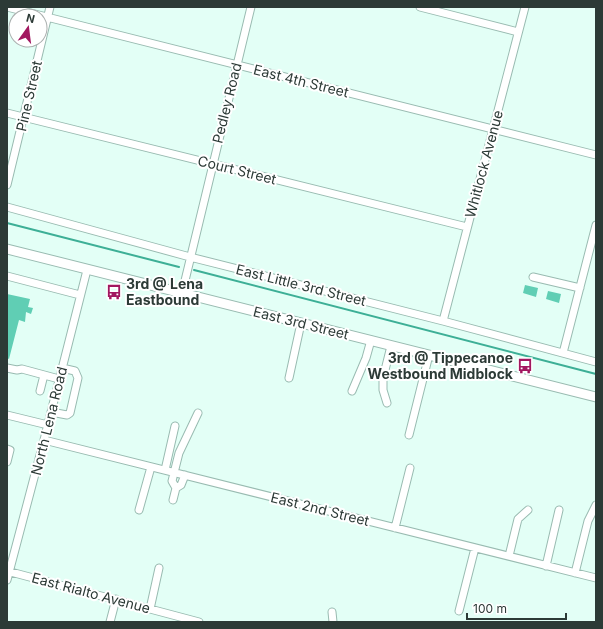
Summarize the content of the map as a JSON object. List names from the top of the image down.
{
  "streets": {
    "main road": ["East 3rd Street"],
    "street": [
      "East 4th Street",
      "Pine Street",
      "Pedley Road",
      "Whitlock Avenue",
      "Court Street",
      "East Little 3rd Street",
      "North Lena Road",
      "East 2nd Street",
      "East Rialto Avenue"
    ]
  },
  "crossings": [
    ["East 4th Street", "Pine Street"],
    ["East 4th Street", "Pedley Road"],
    ["East 4th Street", "Whitlock Avenue"],
    ["Pine Street", "Court Street"],
    ["Pedley Road", "Court Street"],
    ["Pedley Road", "East Little 3rd Street"],
    ["Pedley Road", "East 3rd Street"],
    ["Whitlock Avenue", "Court Street"],
    ["Whitlock Avenue", "East Little 3rd Street"],
    ["East 3rd Street", "North Lena Road"],
    ["North Lena Road", "East 2nd Street"],
    ["North Lena Road", "East Rialto Avenue"]
  ],
  "places": {
    "bus stop": ["3rd @ Lena Eastbound", "3rd @ Tippecanoe Westbound Midblock"]
  },
  "scale_bar": "100 m",
  "north": "top"
}
